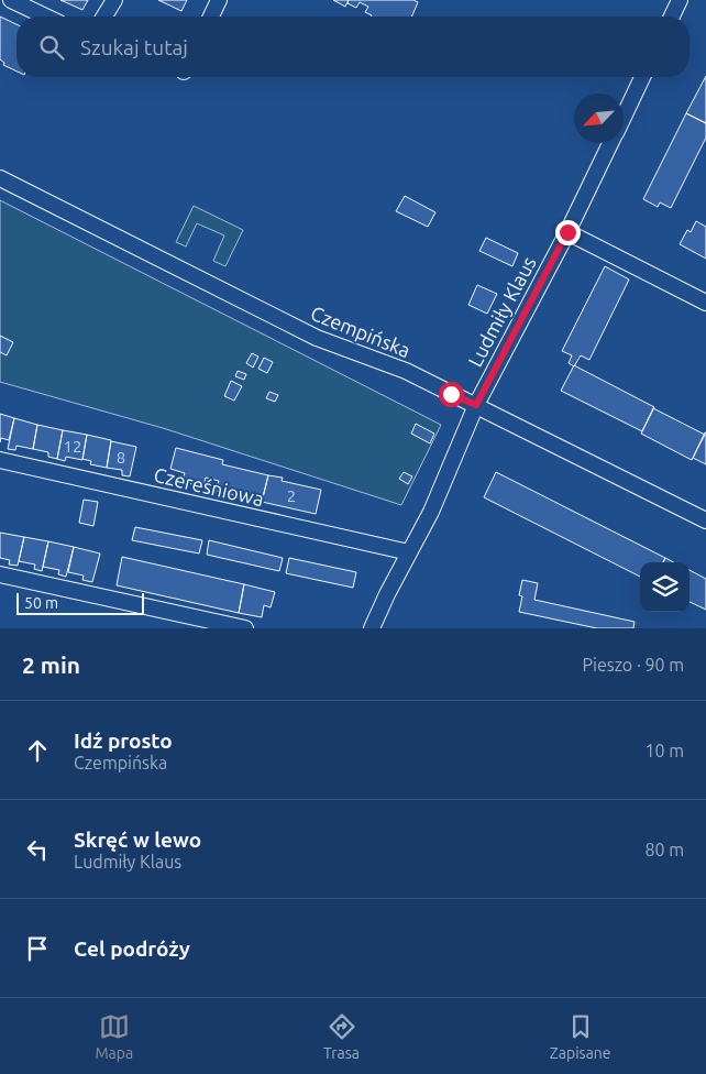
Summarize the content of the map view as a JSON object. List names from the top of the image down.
{
  "streets": {
    "street": ["Ludmiły Klaus", "Czempińska", "Czereśniowa"]
  },
  "crossings": [
    ["Ludmiły Klaus", "Czempińska"],
    ["Ludmiły Klaus", "Czereśniowa"]
  ],
  "house_numbers": ["12", "8", "2"],
  "scale_bar": "50 m",
  "north": "bottom left",
  "page": {
    "search": "Szukaj tutaj",
    "scale": "50 m",
    "heading": ["2 min", "Pieszo · 90 m"],
    "list": [
      ["Idź prosto", "Czempińska", "10 m"],
      ["Skręć w lewo", "Ludmiły Klaus", "80 m"],
      "Cel podróży"
    ],
    "nav": ["Mapa", "Trasa", "Zapisane"]
  }
}
